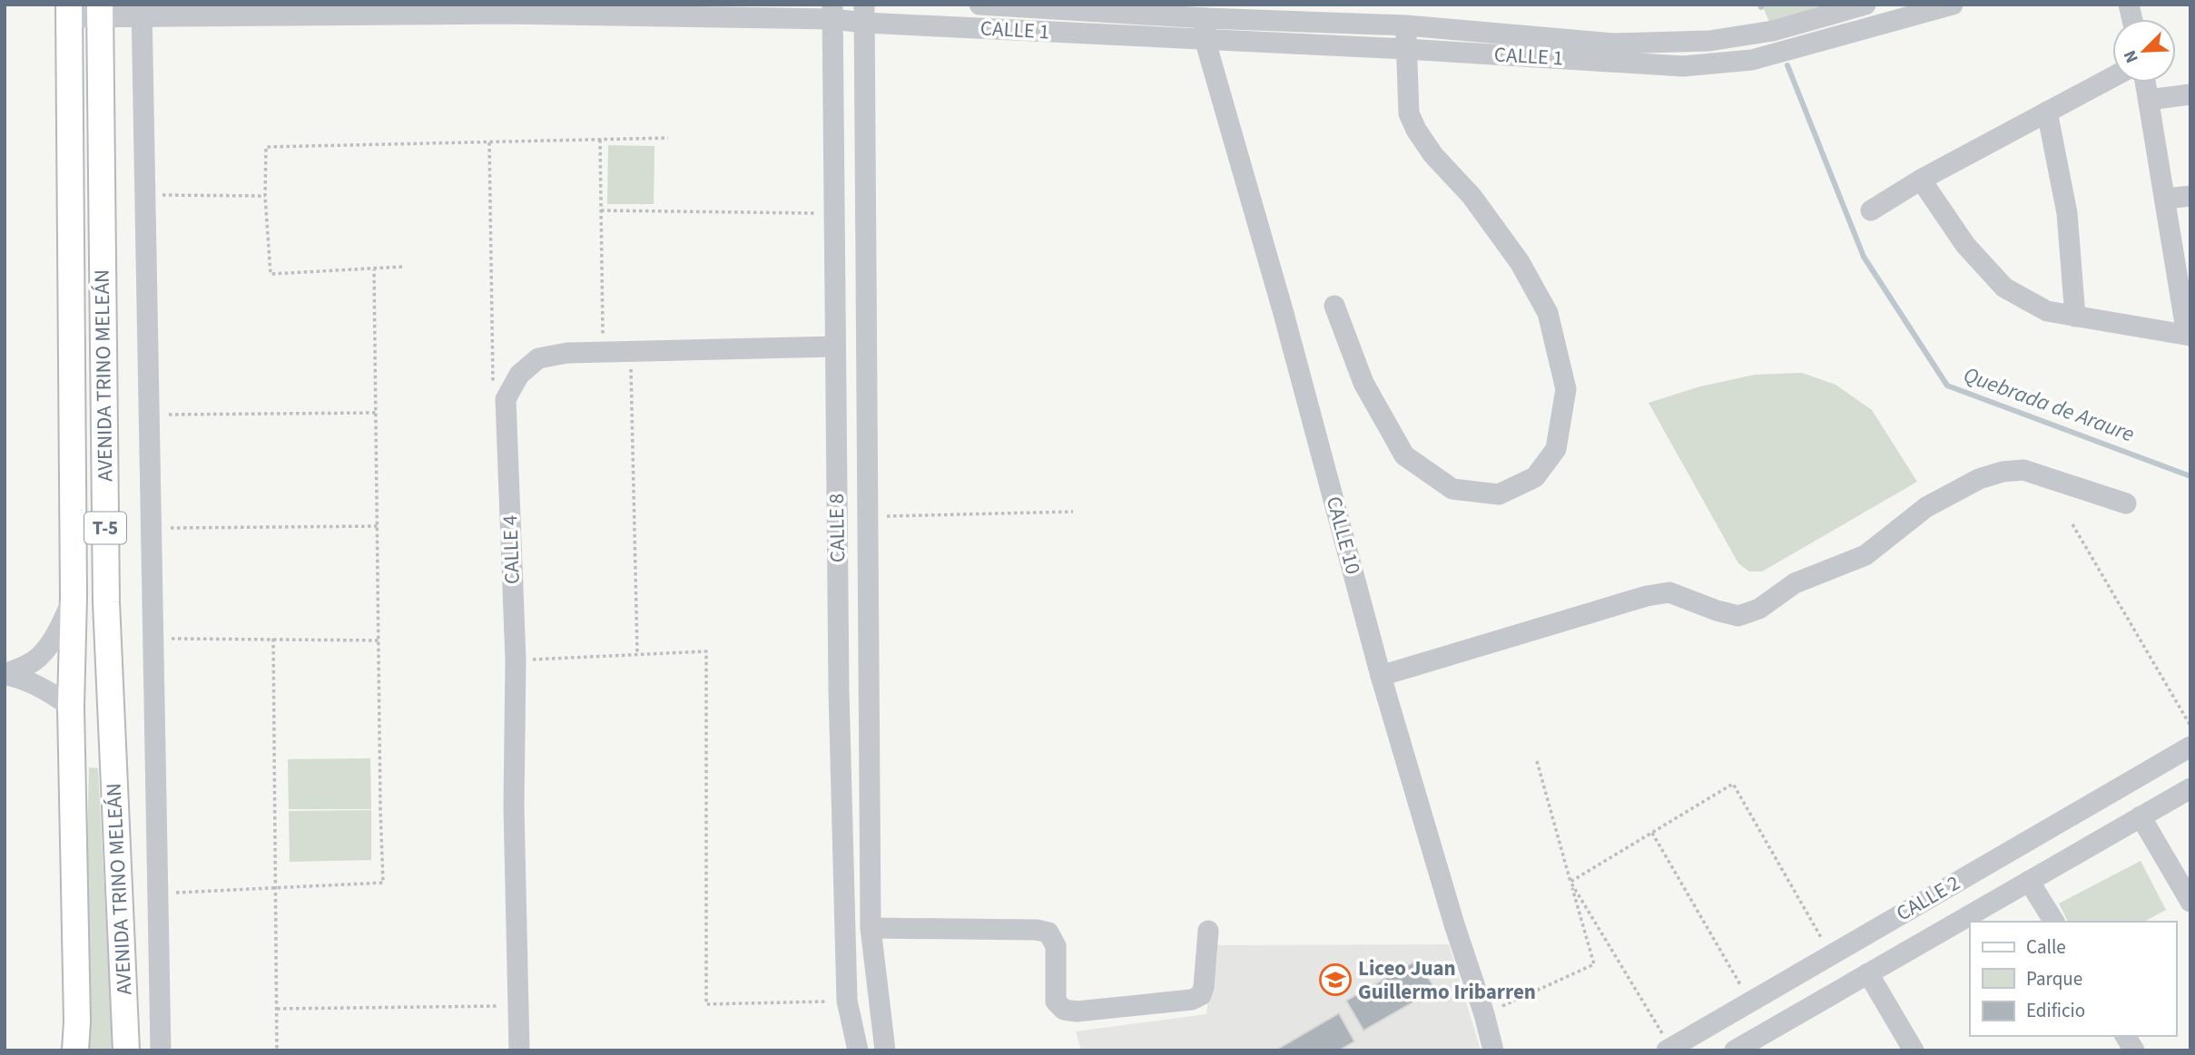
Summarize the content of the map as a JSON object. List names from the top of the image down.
{
  "streets": {
    "main road": ["AVENIDA TRINO MELEÁN", "T-5"],
    "street": [
      "CALLE 1",
      "CALLE 8",
      "CALLE 10",
      "CALLE 4",
      "CALLE 2"
    ]
  },
  "crossings": [
    ["CALLE 1", "AVENIDA TRINO MELEÁN"],
    ["CALLE 1", "CALLE 8"],
    ["CALLE 1", "CALLE 10"],
    ["CALLE 8", "CALLE 4"]
  ],
  "water": ["Quebrada de Araure"],
  "places": {
    "school or university": ["Liceo Juan Guillermo Iribarren"]
  },
  "legend": ["Calle", "Parque", "Edificio"],
  "north": "bottom left"
}
